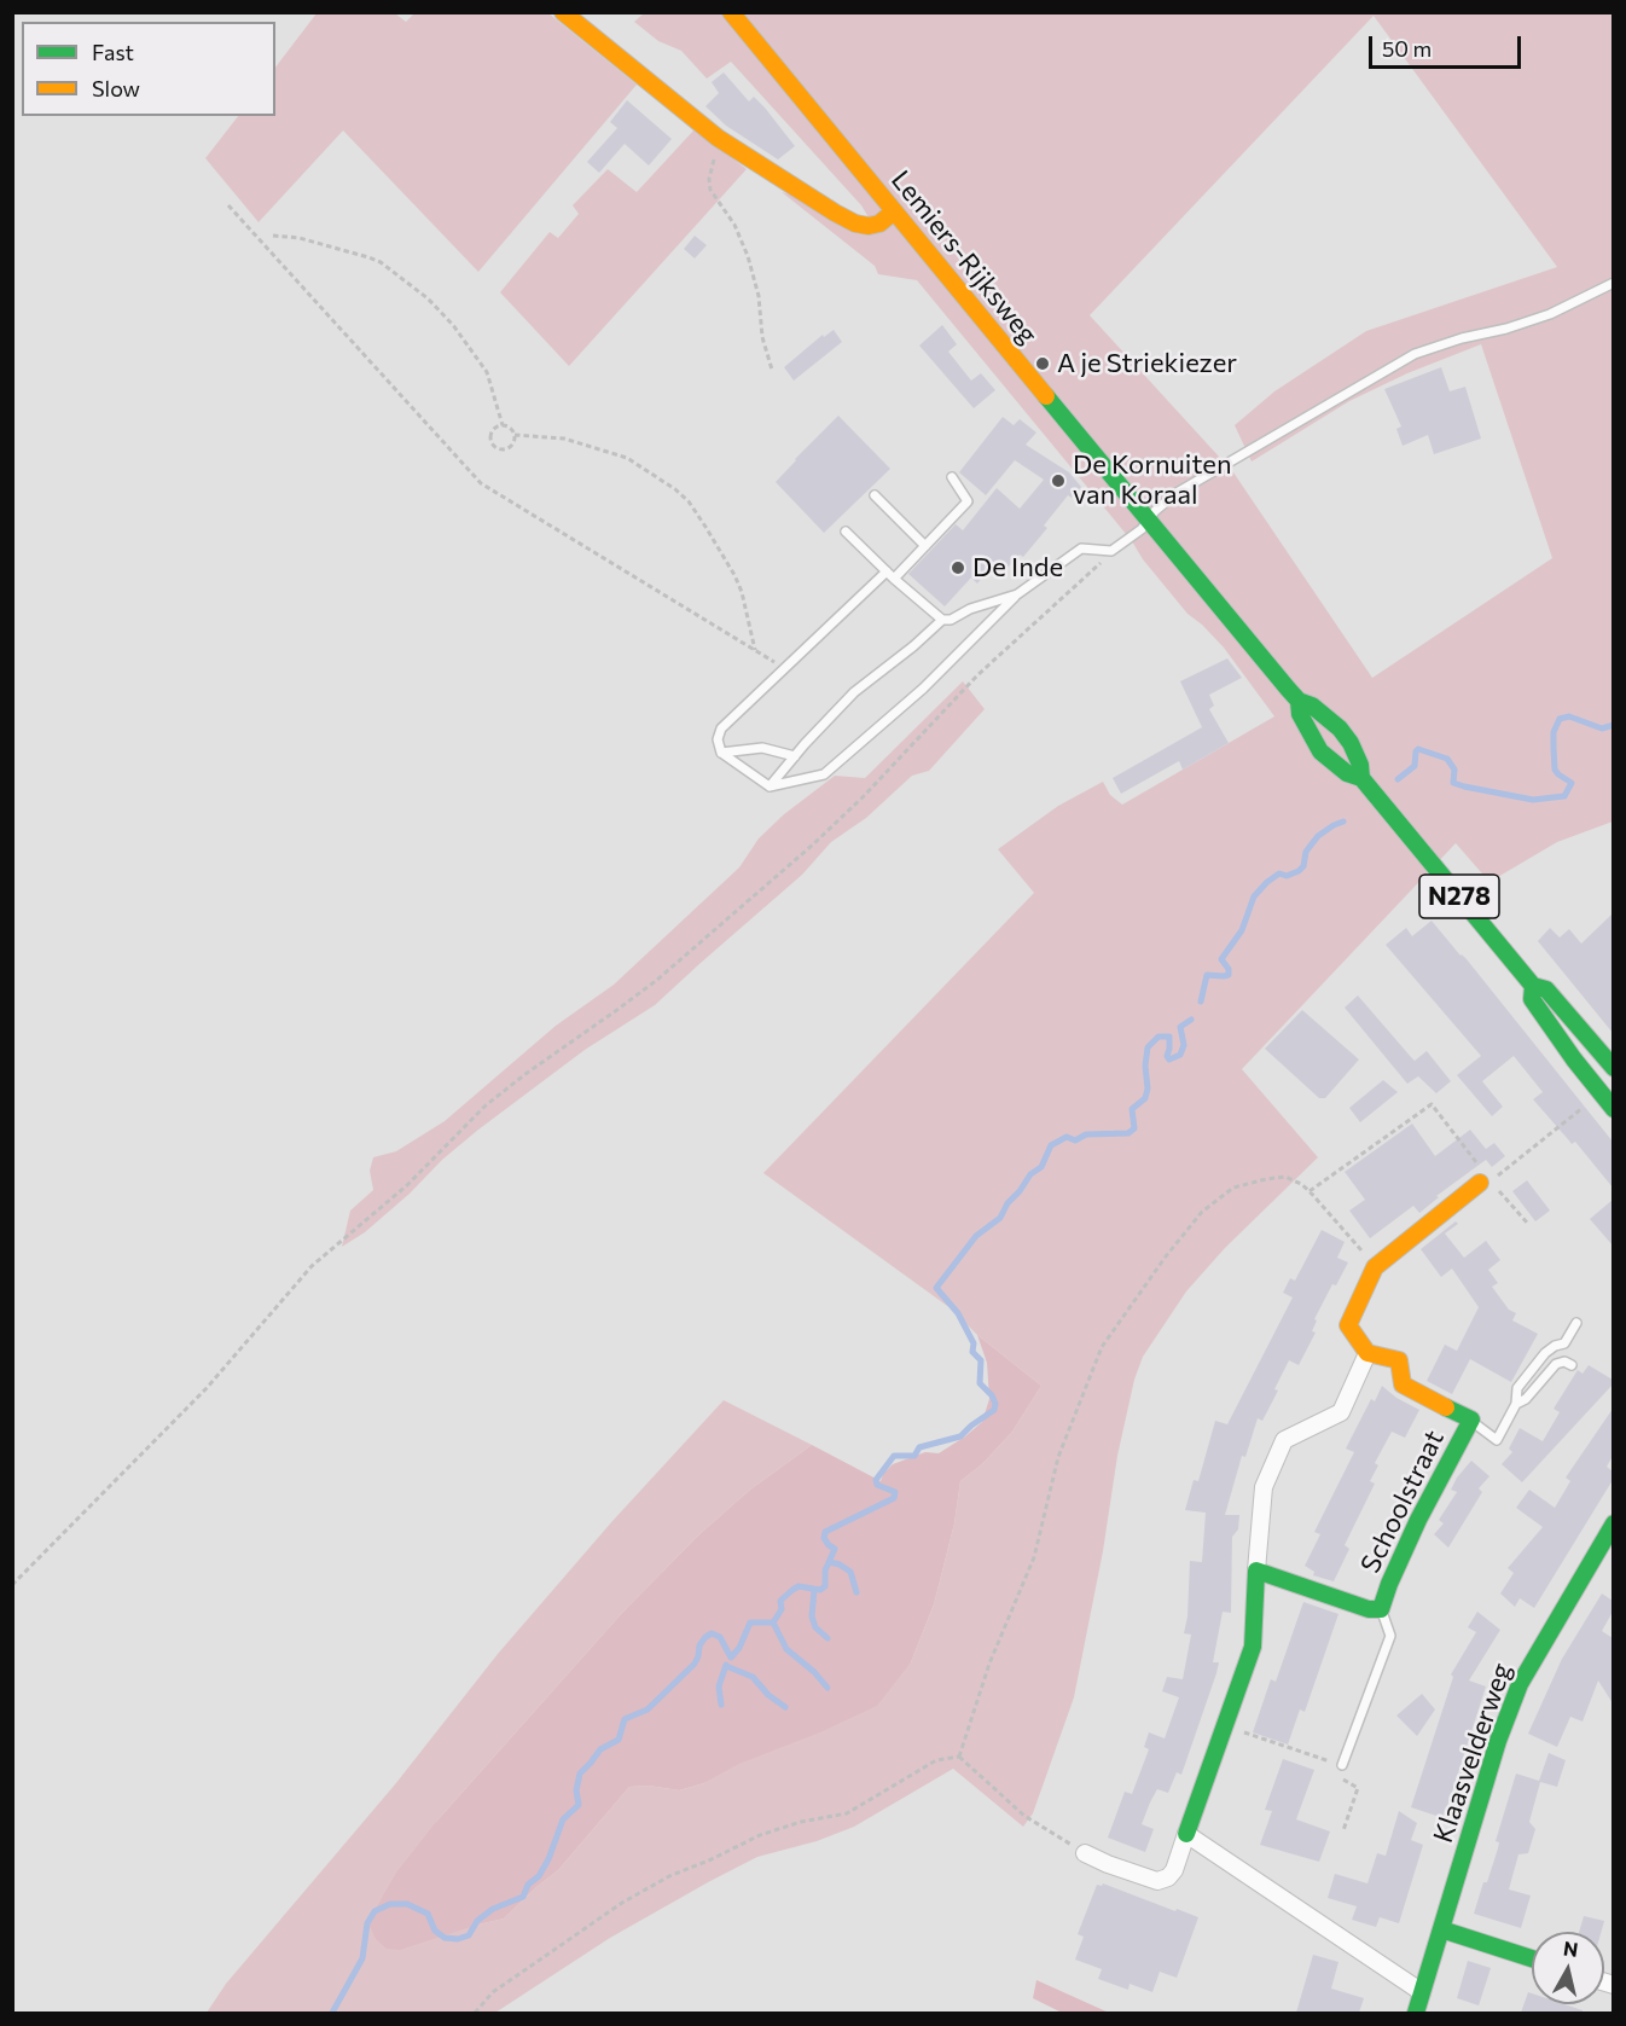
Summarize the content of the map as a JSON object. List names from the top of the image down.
{
  "streets": {
    "street": [
      "Lemiers-Rijksweg",
      "N278",
      "Schoolstraat",
      "Klaasvelderweg"
    ]
  },
  "places": ["A je Striekiezer", "De Kornuiten van Koraal", "De Inde"],
  "legend": ["Fast", "Slow"],
  "scale_bar": "50 m",
  "north": "top"
}
